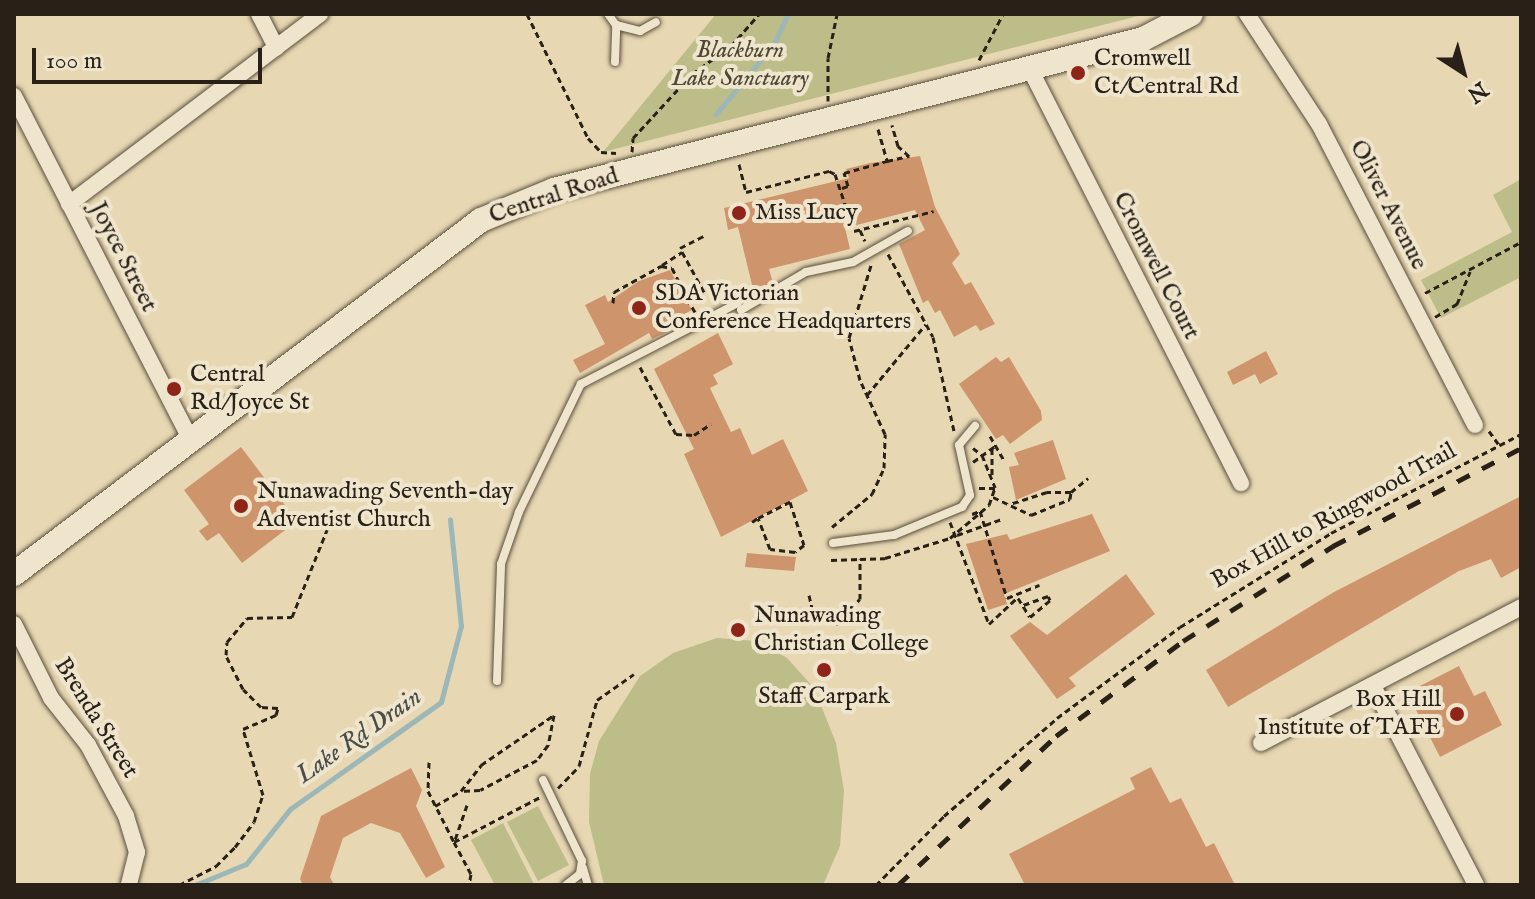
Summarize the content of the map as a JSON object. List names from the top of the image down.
{
  "streets": {
    "street": [
      "Central Road",
      "Oliver Avenue",
      "Joyce Street",
      "Cromwell Court",
      "Brenda Street"
    ],
    "path": ["Box Hill to Ringwood Trail"]
  },
  "crossings": [
    ["Central Road", "Joyce Street"],
    ["Central Road", "Cromwell Court"]
  ],
  "water": ["Lake Rd Drain"],
  "parks": ["Blackburn Lake Sanctuary"],
  "places": [
    "Cromwell Ct/Central Rd",
    "Miss Lucy",
    "SDA Victorian Conference Headquarters",
    "Central Rd/Joyce St",
    "Nunawading Seventh-day Adventist Church",
    "Nunawading Christian College",
    "Staff Carpark",
    "Box Hill Institute of TAFE"
  ],
  "scale_bar": "100 m",
  "north": "bottom right"
}
